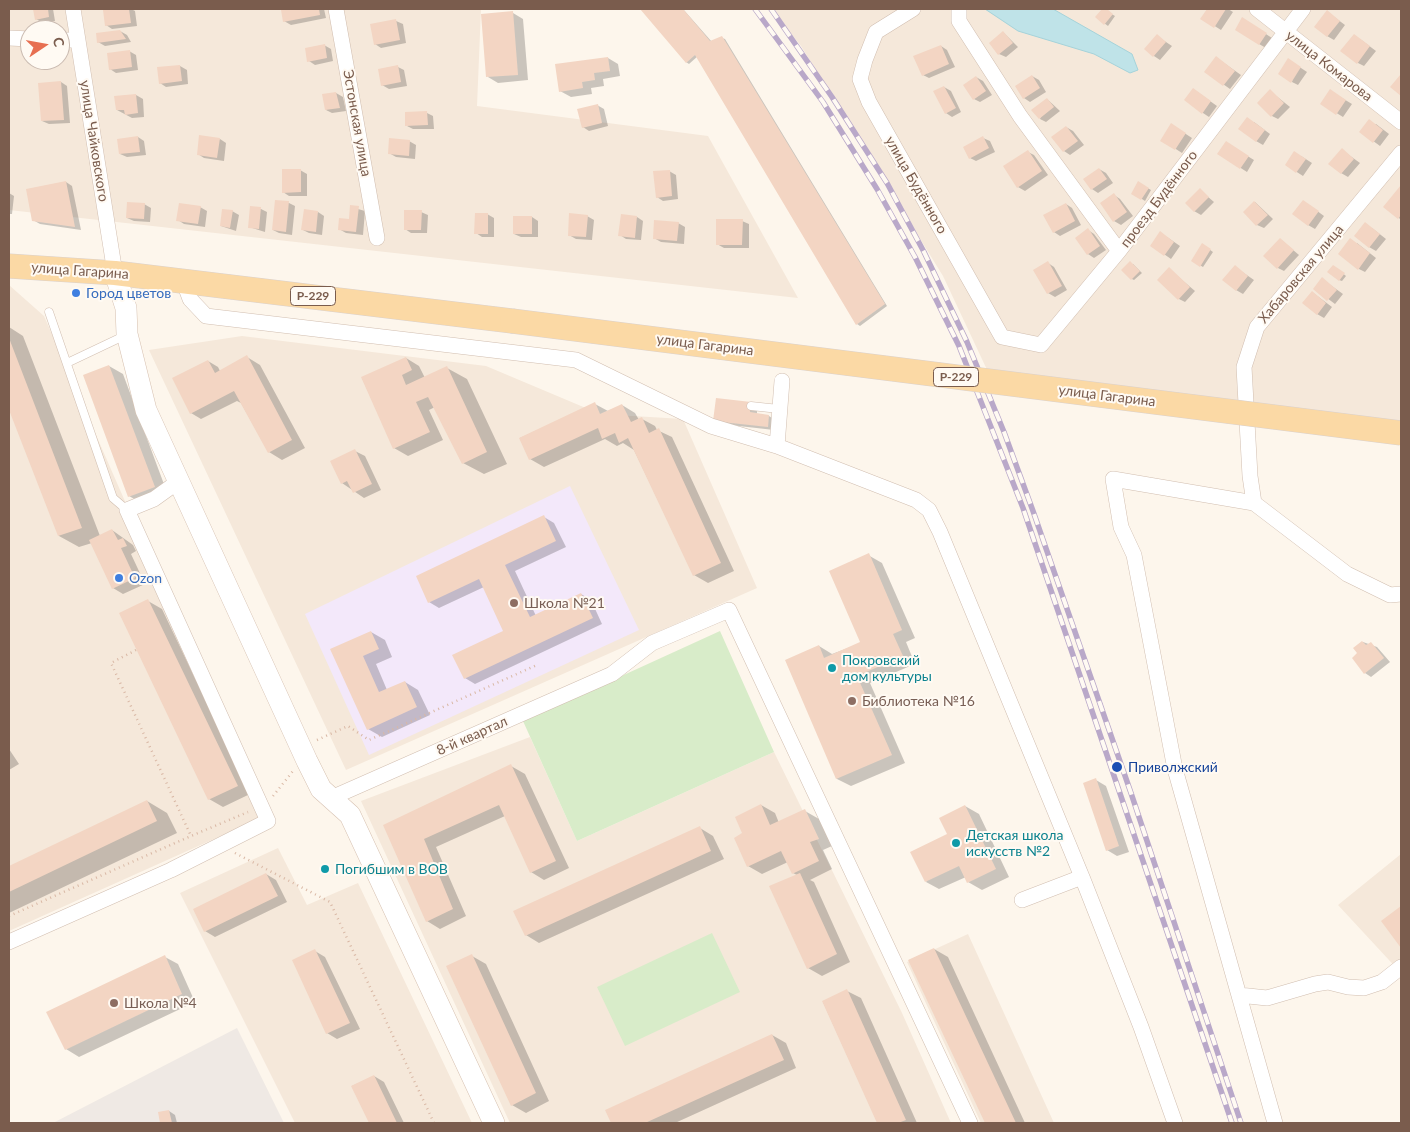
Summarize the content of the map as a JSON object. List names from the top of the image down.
{
  "streets": {
    "main road": ["улица Гагарина", "Р-229"],
    "street": [
      "улица Комарова",
      "Эстонская улица",
      "улица Чайковского",
      "улица Будённого",
      "проезд Будённого",
      "Хабаровская улица",
      "8-й квартал"
    ]
  },
  "crossings": [
    ["улица Комарова", "проезд Будённого"],
    ["улица Чайковского", "улица Гагарина"],
    ["улица Будённого", "проезд Будённого"]
  ],
  "places": [
    "Город цветов",
    "Ozon",
    "Школа №21",
    "Покровский дом культуры",
    "Библиотека №16",
    "Приволжский",
    "Детская школа искусств №2",
    "Погибшим в ВОВ",
    "Школа №4"
  ],
  "north": "right"
}
